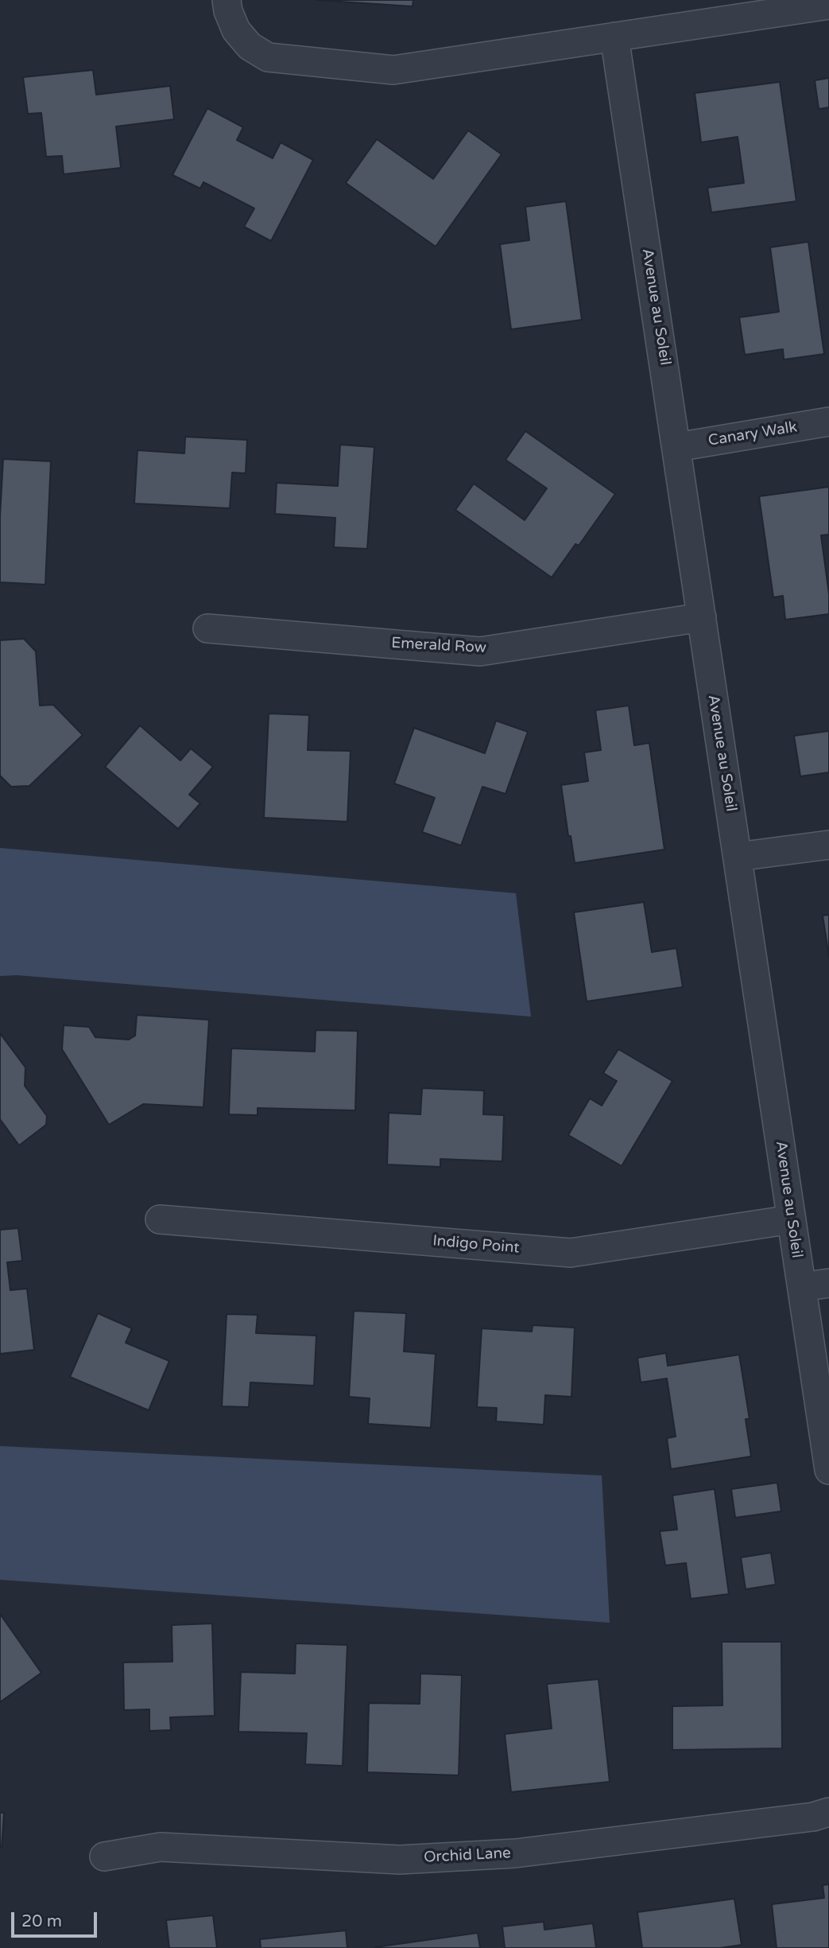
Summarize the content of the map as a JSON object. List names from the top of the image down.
{
  "streets": {
    "street": [
      "Avenue au Soleil",
      "Canary Walk",
      "Emerald Row",
      "Indigo Point",
      "Orchid Lane"
    ]
  },
  "crossings": [
    ["Avenue au Soleil", "Canary Walk"],
    ["Avenue au Soleil", "Emerald Row"],
    ["Avenue au Soleil", "Indigo Point"]
  ],
  "scale_bar": "20 m"
}
